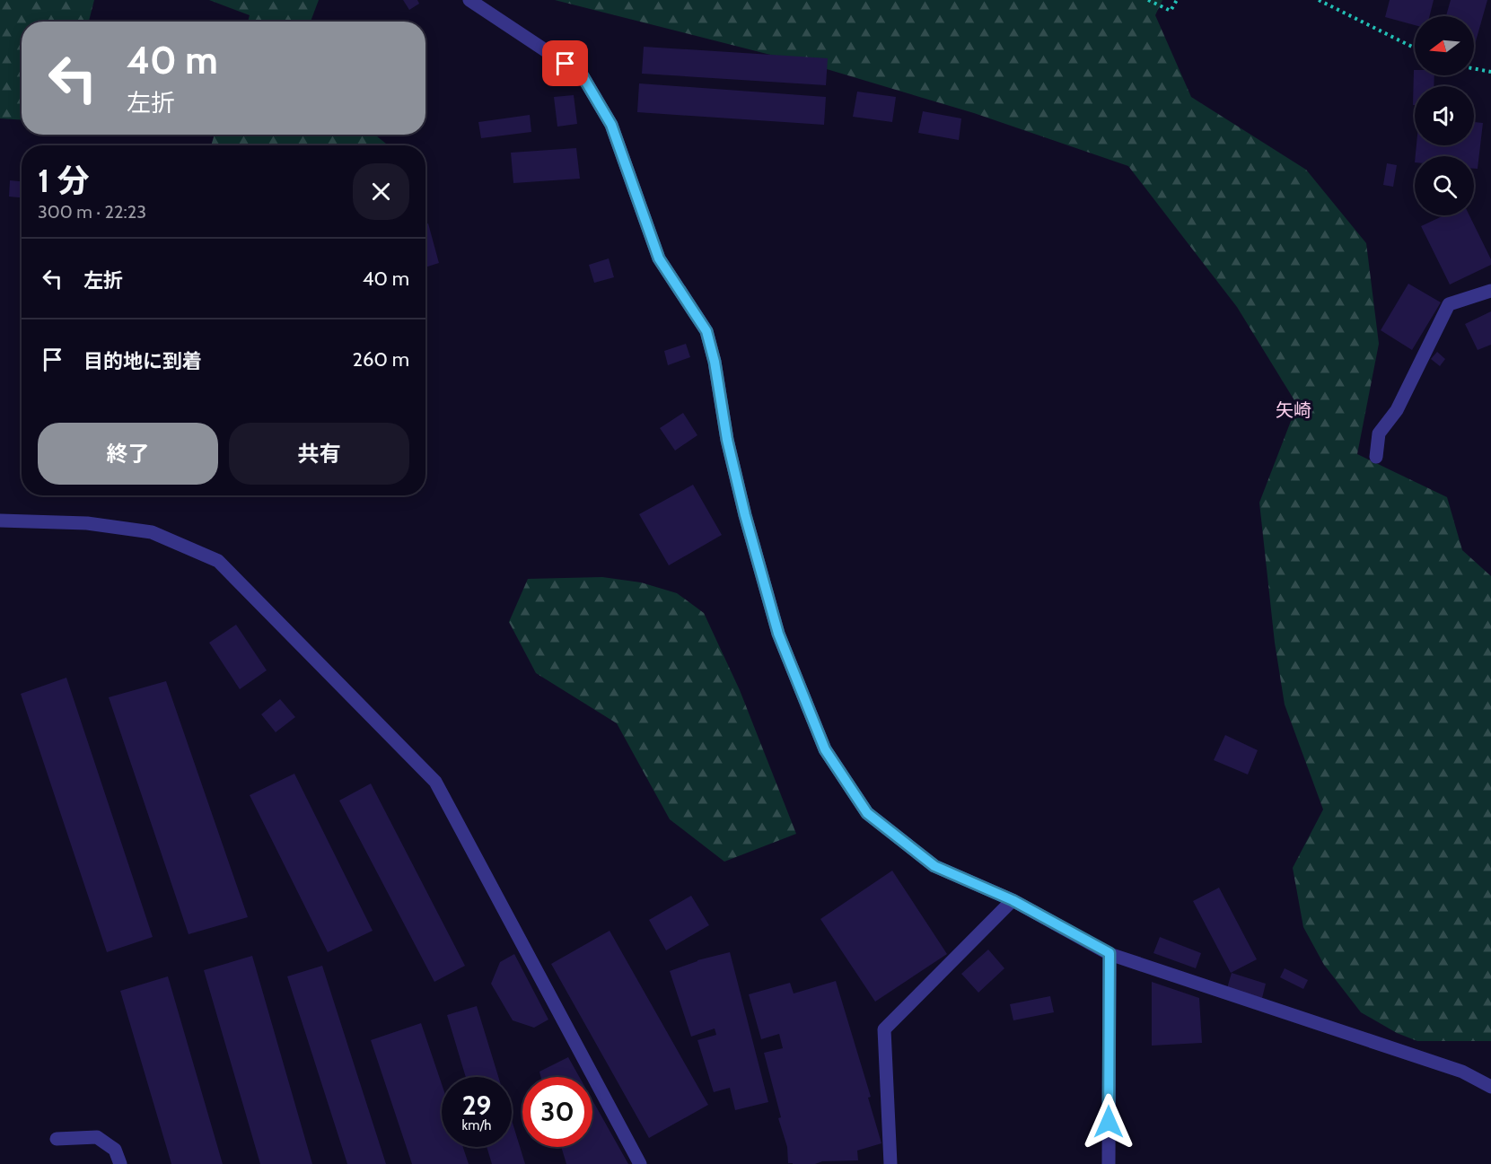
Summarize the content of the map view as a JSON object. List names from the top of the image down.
{
  "districts": ["矢崎"],
  "north": "left",
  "page": {
    "turn": ["40 m", "左折"],
    "heading": ["1 分", "300 m · 22:23"],
    "list": [
      {
        "name": "左折",
        "value": "40 m"
      },
      {
        "name": "目的地に到着",
        "value": "260 m"
      }
    ],
    "buttons": ["終了", "共有"],
    "speed": "29 km/h",
    "limit": "30"
  }
}
